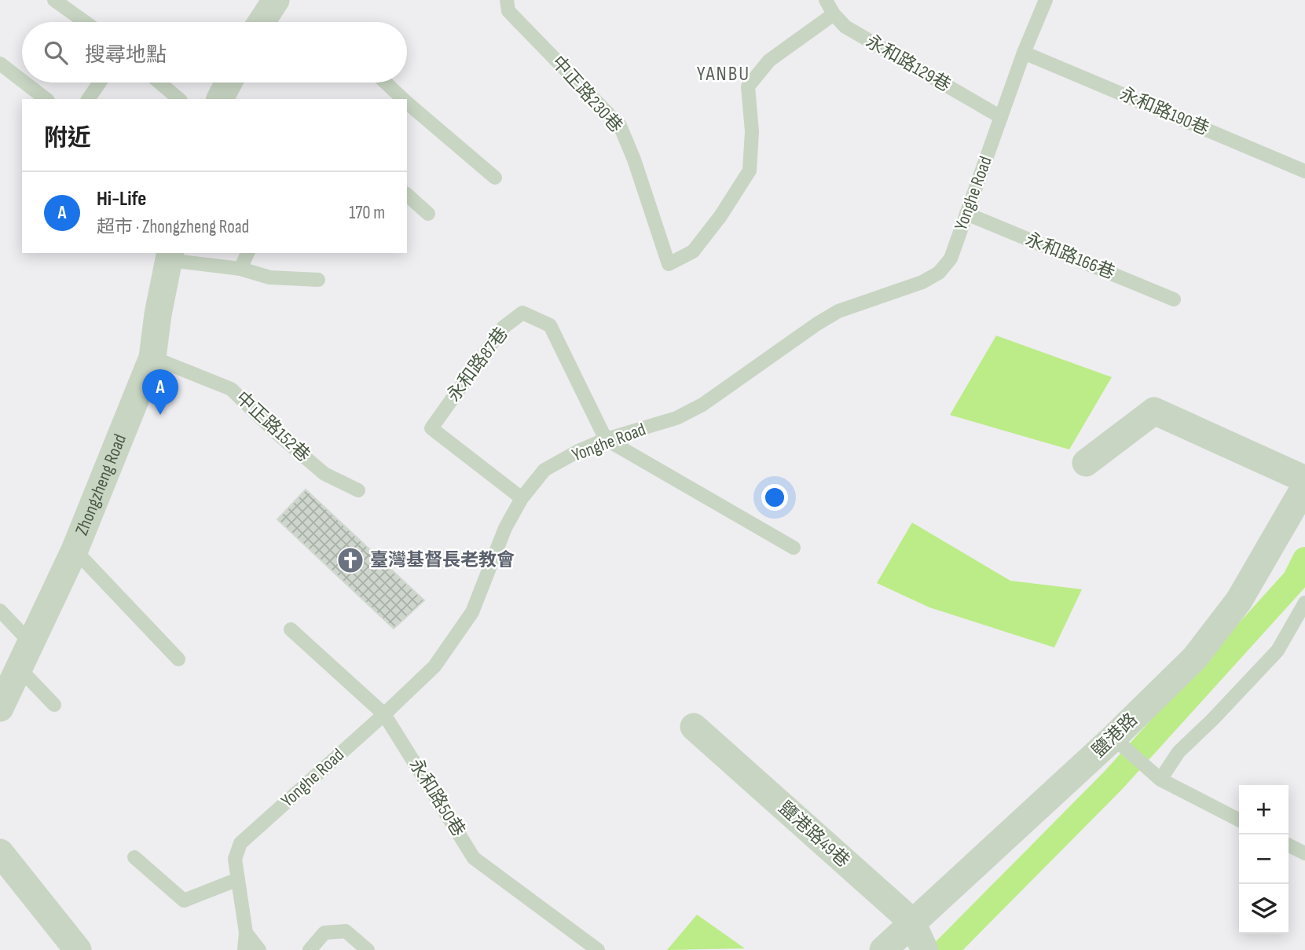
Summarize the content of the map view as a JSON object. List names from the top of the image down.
{
  "streets": {
    "street": ["Zhongzheng Road", "鹽港路", "鹽港路49巷"],
    "lane": [
      "永和路129巷",
      "中正路230巷",
      "永和路190巷",
      "Yonghe Road",
      "永和路166巷",
      "永和路87巷",
      "中正路152巷",
      "永和路50巷"
    ]
  },
  "crossings": [
    ["永和路129巷", "中正路230巷"],
    ["永和路129巷", "Yonghe Road"],
    ["永和路190巷", "Yonghe Road"],
    ["Yonghe Road", "永和路166巷"],
    ["Yonghe Road", "永和路87巷"],
    ["Yonghe Road", "永和路50巷"],
    ["中正路152巷", "Zhongzheng Road"],
    ["鹽港路", "鹽港路49巷"]
  ],
  "districts": ["YANBU"],
  "places": {
    "church": ["臺灣基督長老教會"]
  },
  "page": {
    "search": "搜尋地點",
    "heading": "附近",
    "list": [
      {
        "mark": "A",
        "name": "Hi-Life",
        "note": "超市 · Zhongzheng Road",
        "value": "170 m"
      }
    ],
    "pins": "A",
    "map_buttons": ["+", "−"]
  }
}
